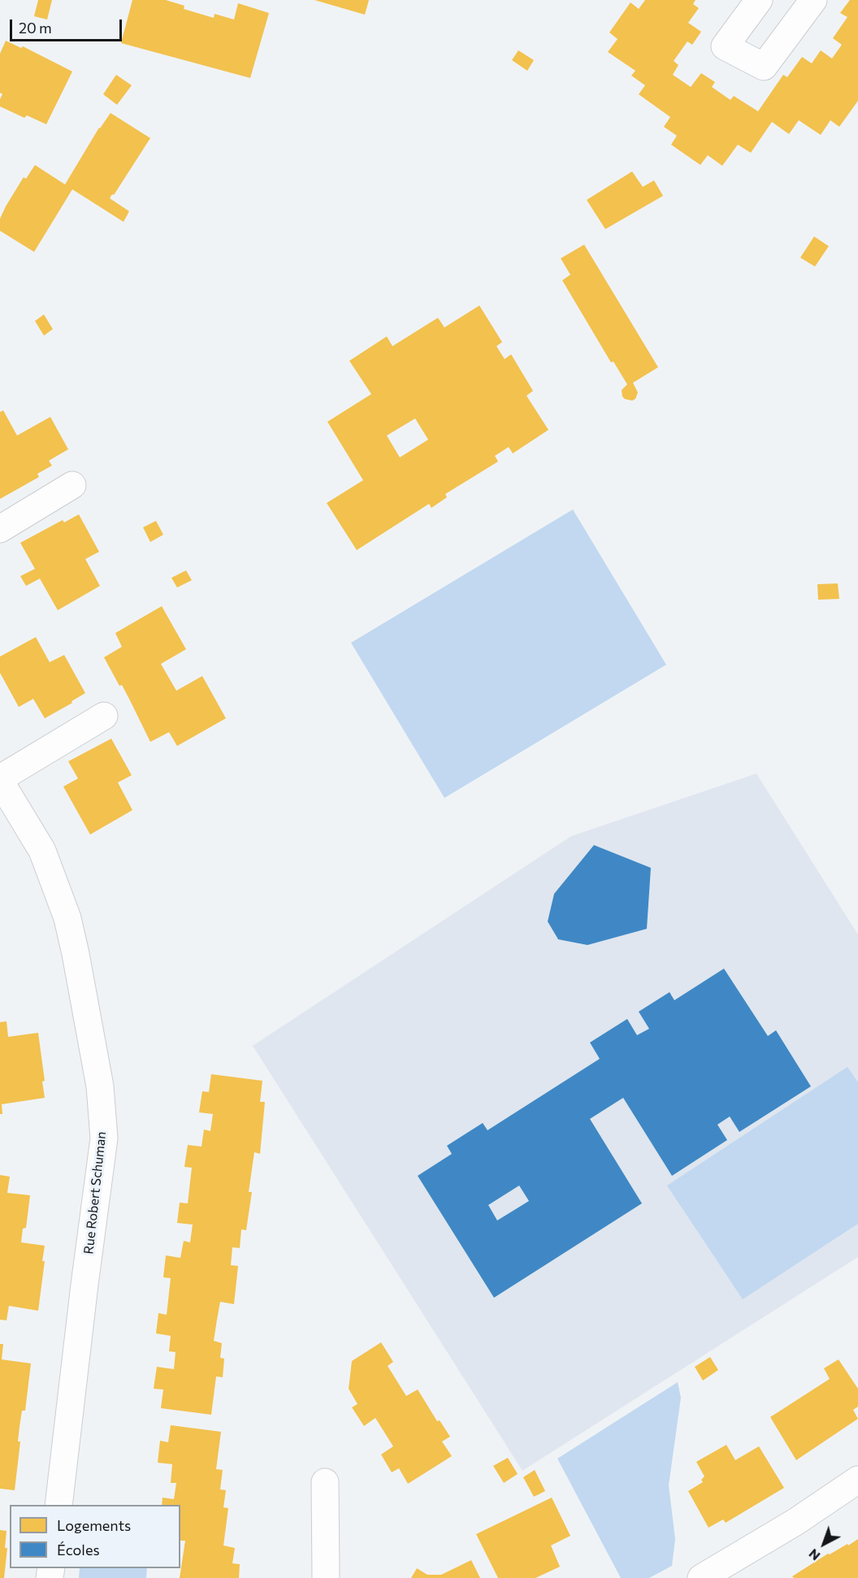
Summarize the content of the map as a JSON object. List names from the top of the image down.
{
  "streets": {
    "street": ["Rue Robert Schuman"]
  },
  "legend": ["Logements", "Écoles"],
  "scale_bar": "20 m",
  "north": "bottom left"
}
